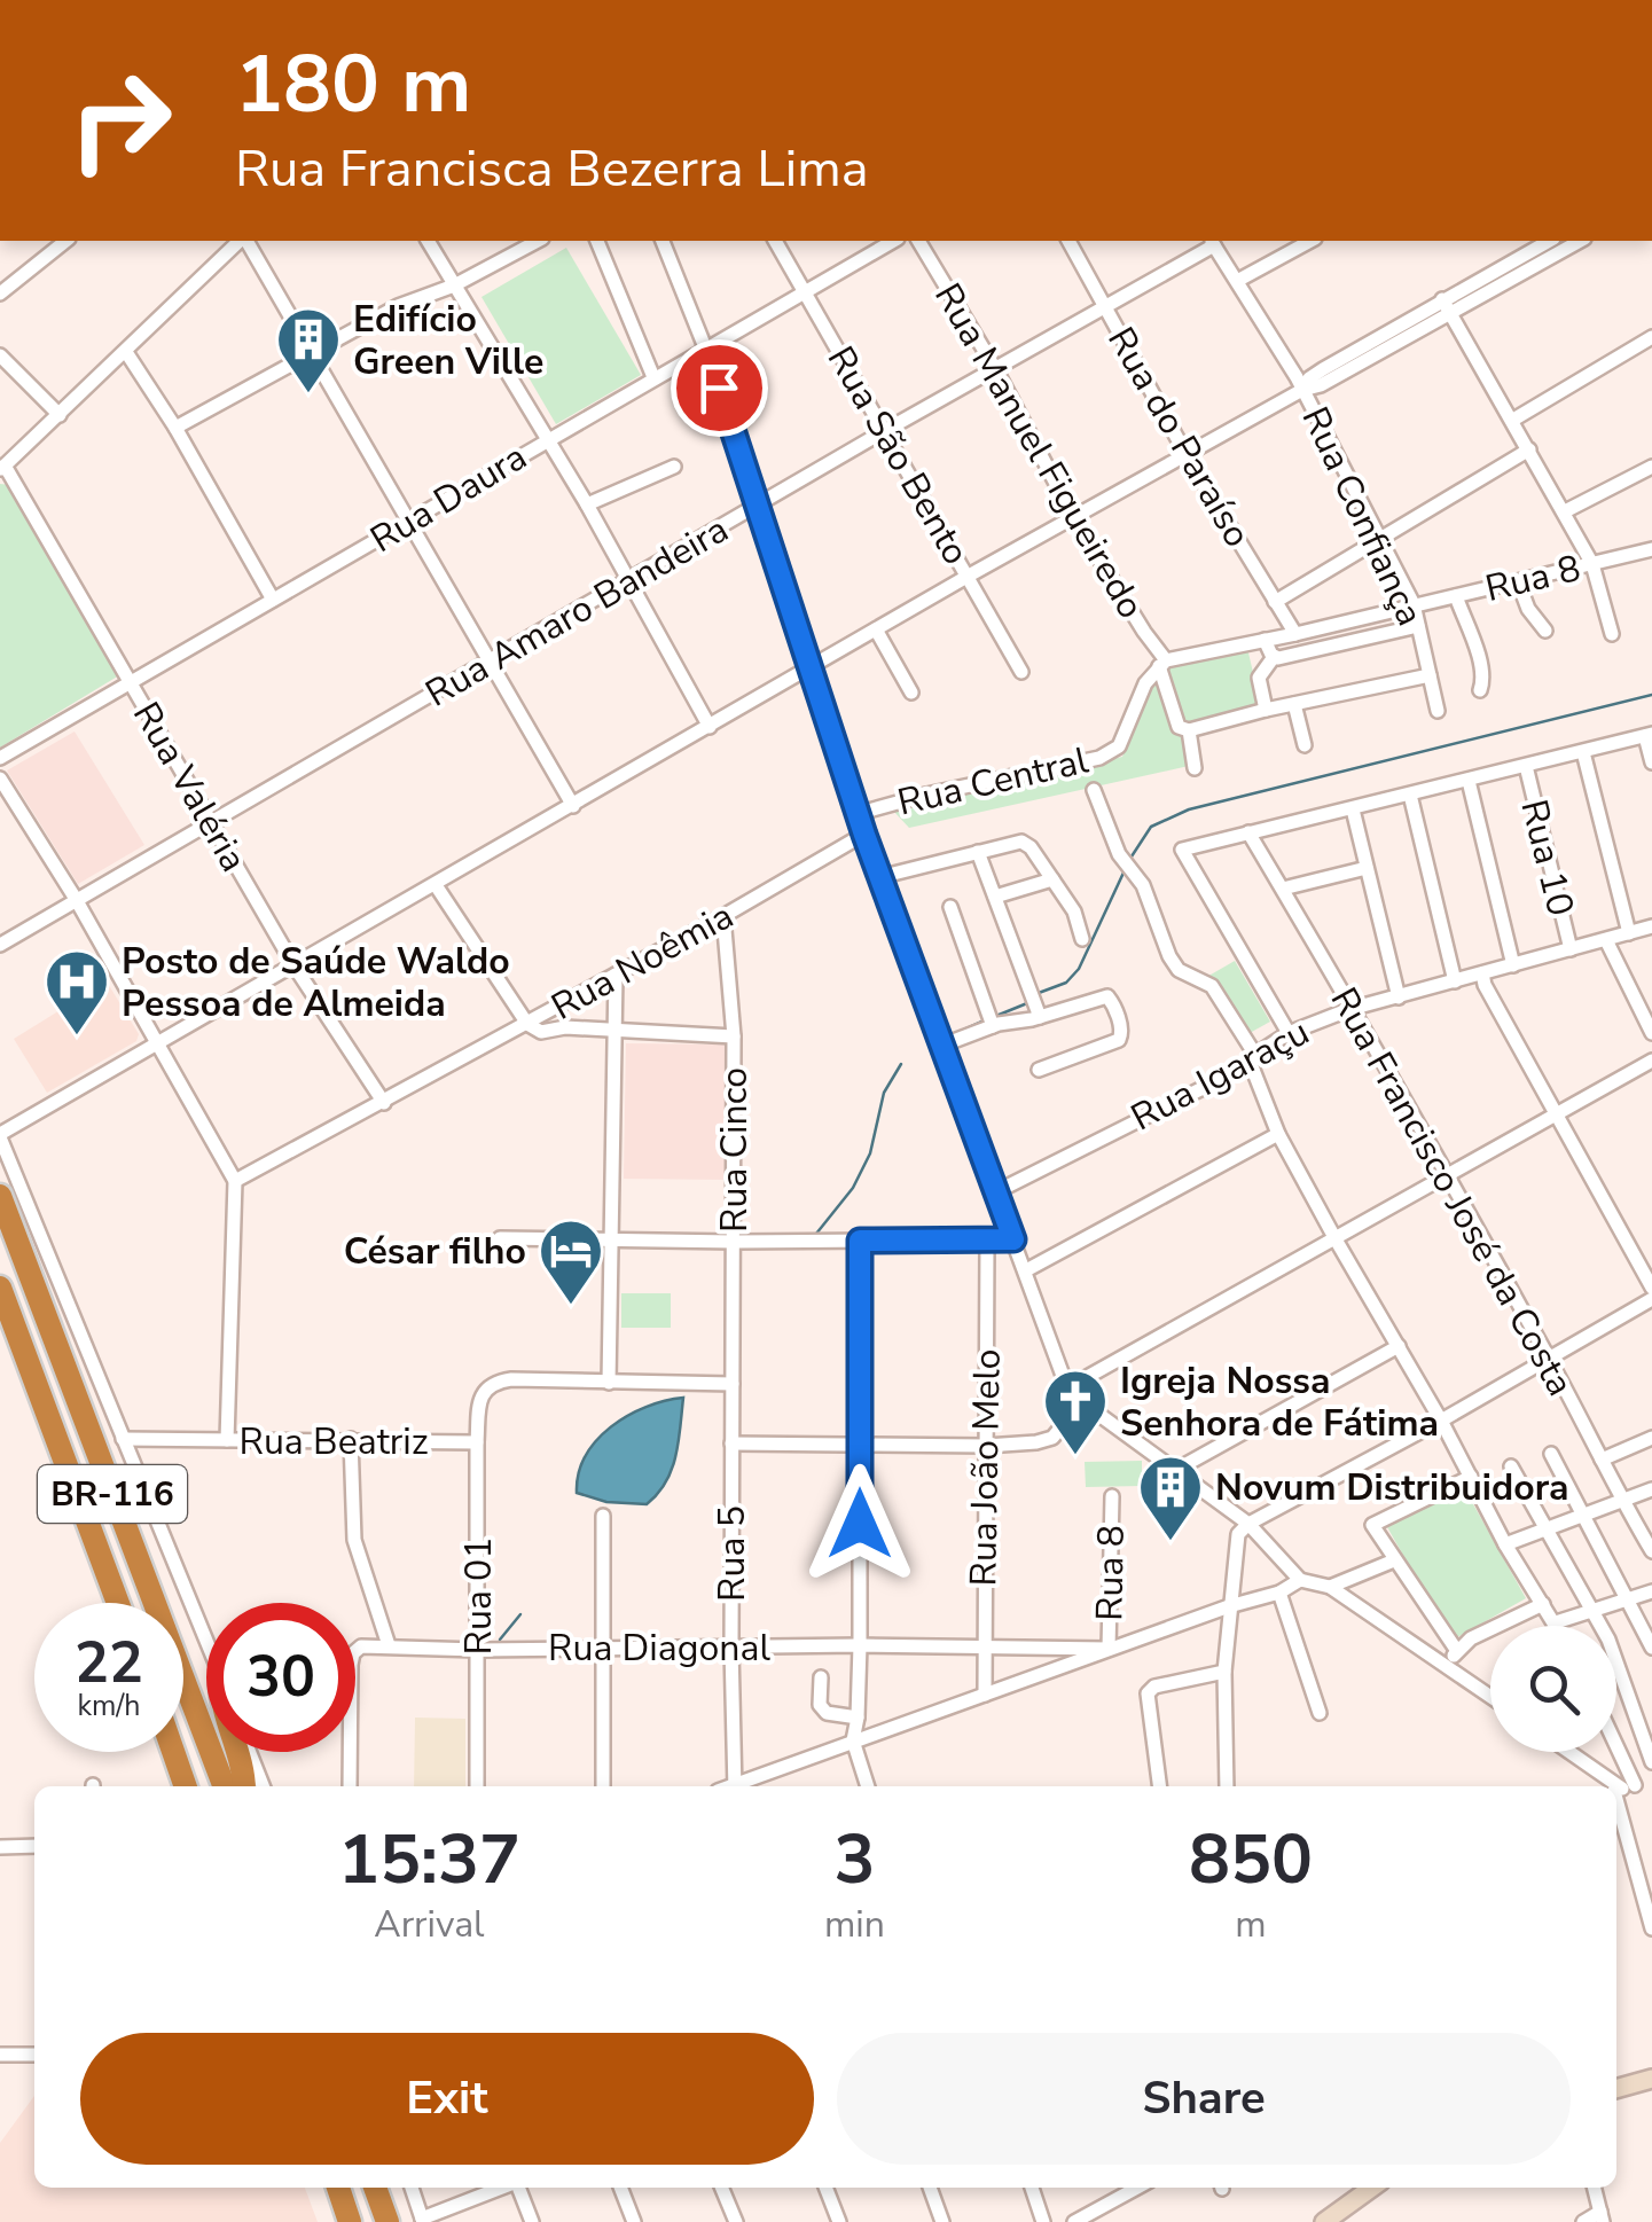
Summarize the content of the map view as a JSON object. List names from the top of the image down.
{
  "streets": {
    "highway": ["BR-116"],
    "street": [
      "Rua do Paraíso",
      "Rua Manuel Figueiredo",
      "Rua São Bento",
      "Rua Daura",
      "Rua Confiança",
      "Rua 8",
      "Rua Amaro Bandeira",
      "Rua Central",
      "Rua Valéria",
      "Rua 10",
      "Rua Noêmia",
      "Rua Igaraçu",
      "Rua Cinco",
      "Rua Francisco José da Costa",
      "Rua Beatriz",
      "Rua João Melo",
      "Rua 5",
      "Rua 01",
      "Rua Diagonal"
    ]
  },
  "crossings": [
    ["Rua do Paraíso", "Rua Amaro Bandeira"],
    ["Rua Manuel Figueiredo", "Rua Amaro Bandeira"],
    ["Rua Manuel Figueiredo", "Rua Central"],
    ["Rua São Bento", "Rua Daura"],
    ["Rua São Bento", "Rua Amaro Bandeira"],
    ["Rua Daura", "Rua Valéria"],
    ["Rua Confiança", "Rua 8"],
    ["Rua Confiança", "Rua Amaro Bandeira"],
    ["Rua 8", "Rua Diagonal"],
    ["Rua Amaro Bandeira", "Rua Valéria"],
    ["Rua Valéria", "Rua Noêmia"],
    ["Rua 10", "Rua Igaraçu"],
    ["Rua Noêmia", "Rua Cinco"],
    ["Rua Igaraçu", "Rua Francisco José da Costa"],
    ["Rua Cinco", "Rua Beatriz"],
    ["Rua Cinco", "Rua 5"],
    ["Rua Beatriz", "Rua 5"],
    ["Rua Beatriz", "Rua 01"],
    ["Rua João Melo", "Rua Diagonal"],
    ["Rua 5", "Rua Diagonal"],
    ["Rua 01", "Rua Diagonal"]
  ],
  "places": {
    "building": ["Edifício Green Ville", "Novum Distribuidora"],
    "hospital": ["Posto de Saúde Waldo Pessoa de Almeida"],
    "hotel": ["César filho"],
    "church": ["Igreja Nossa Senhora de Fátima"]
  },
  "page": {
    "turn": ["180 m", "Rua Francisca Bezerra Lima"],
    "speed": "22 km/h",
    "limit": "30",
    "eta": [
      "15:37",
      "Arrival",
      "3",
      "min",
      "850",
      "m"
    ],
    "buttons": ["Exit", "Share"]
  }
}
